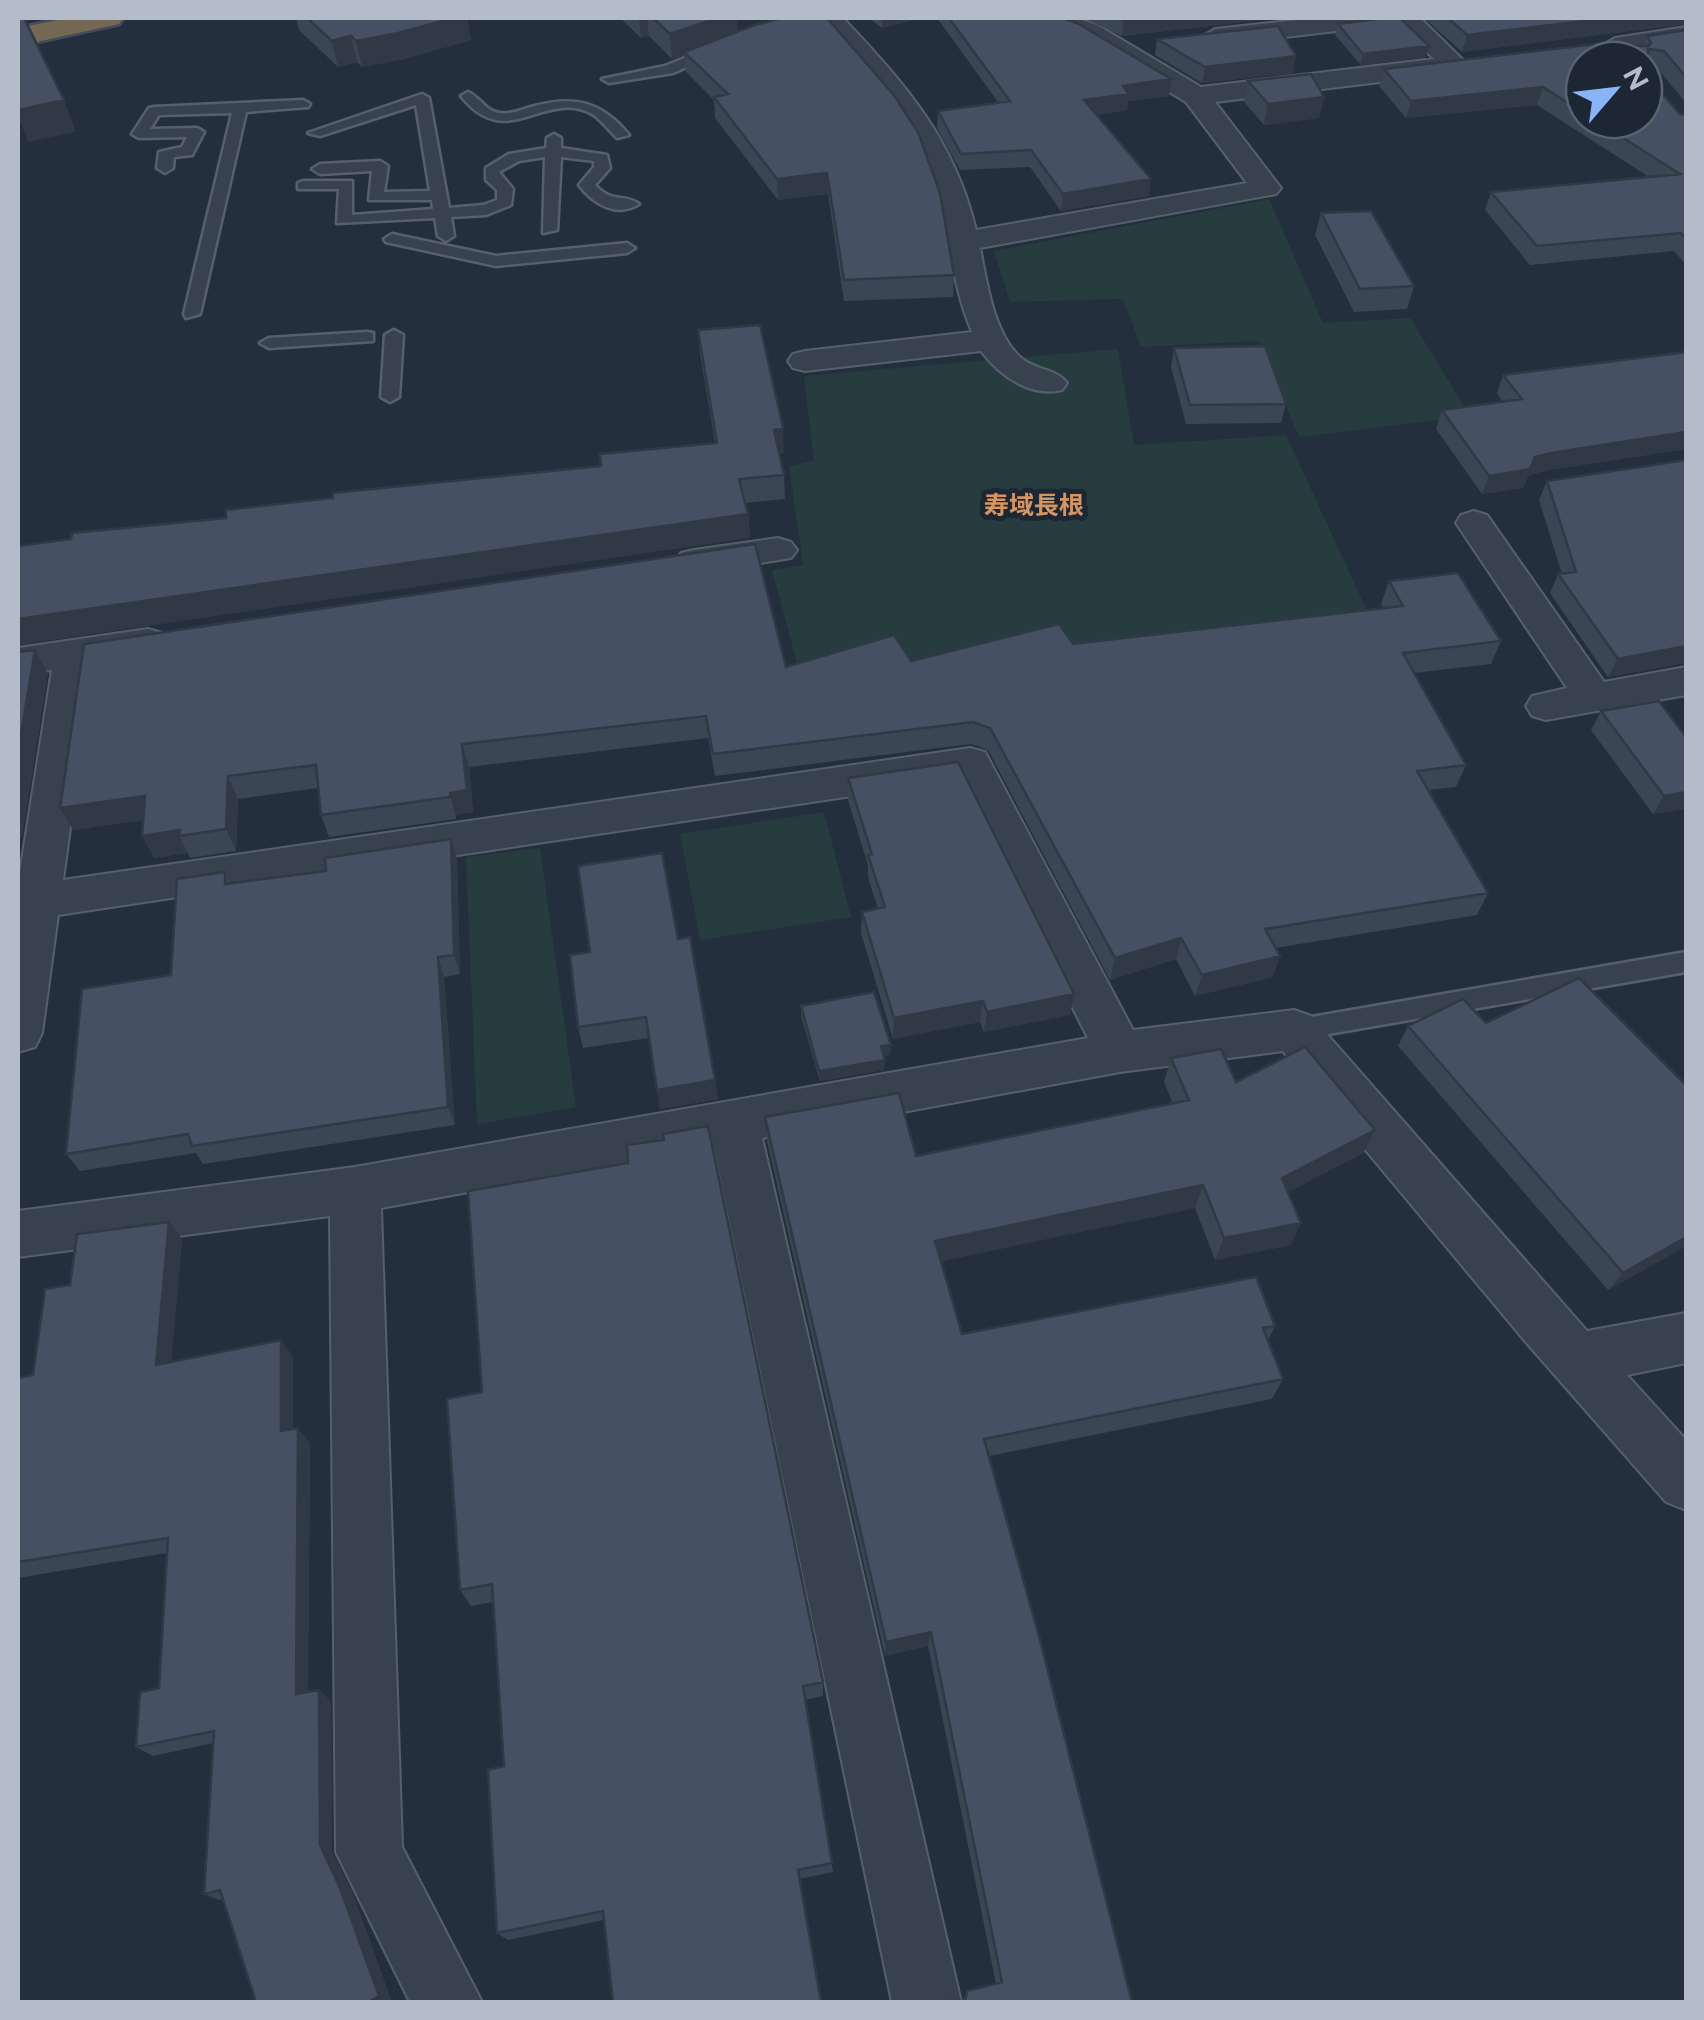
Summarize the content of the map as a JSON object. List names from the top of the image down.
{
  "districts": ["寿域長根"],
  "north": "top right"
}
